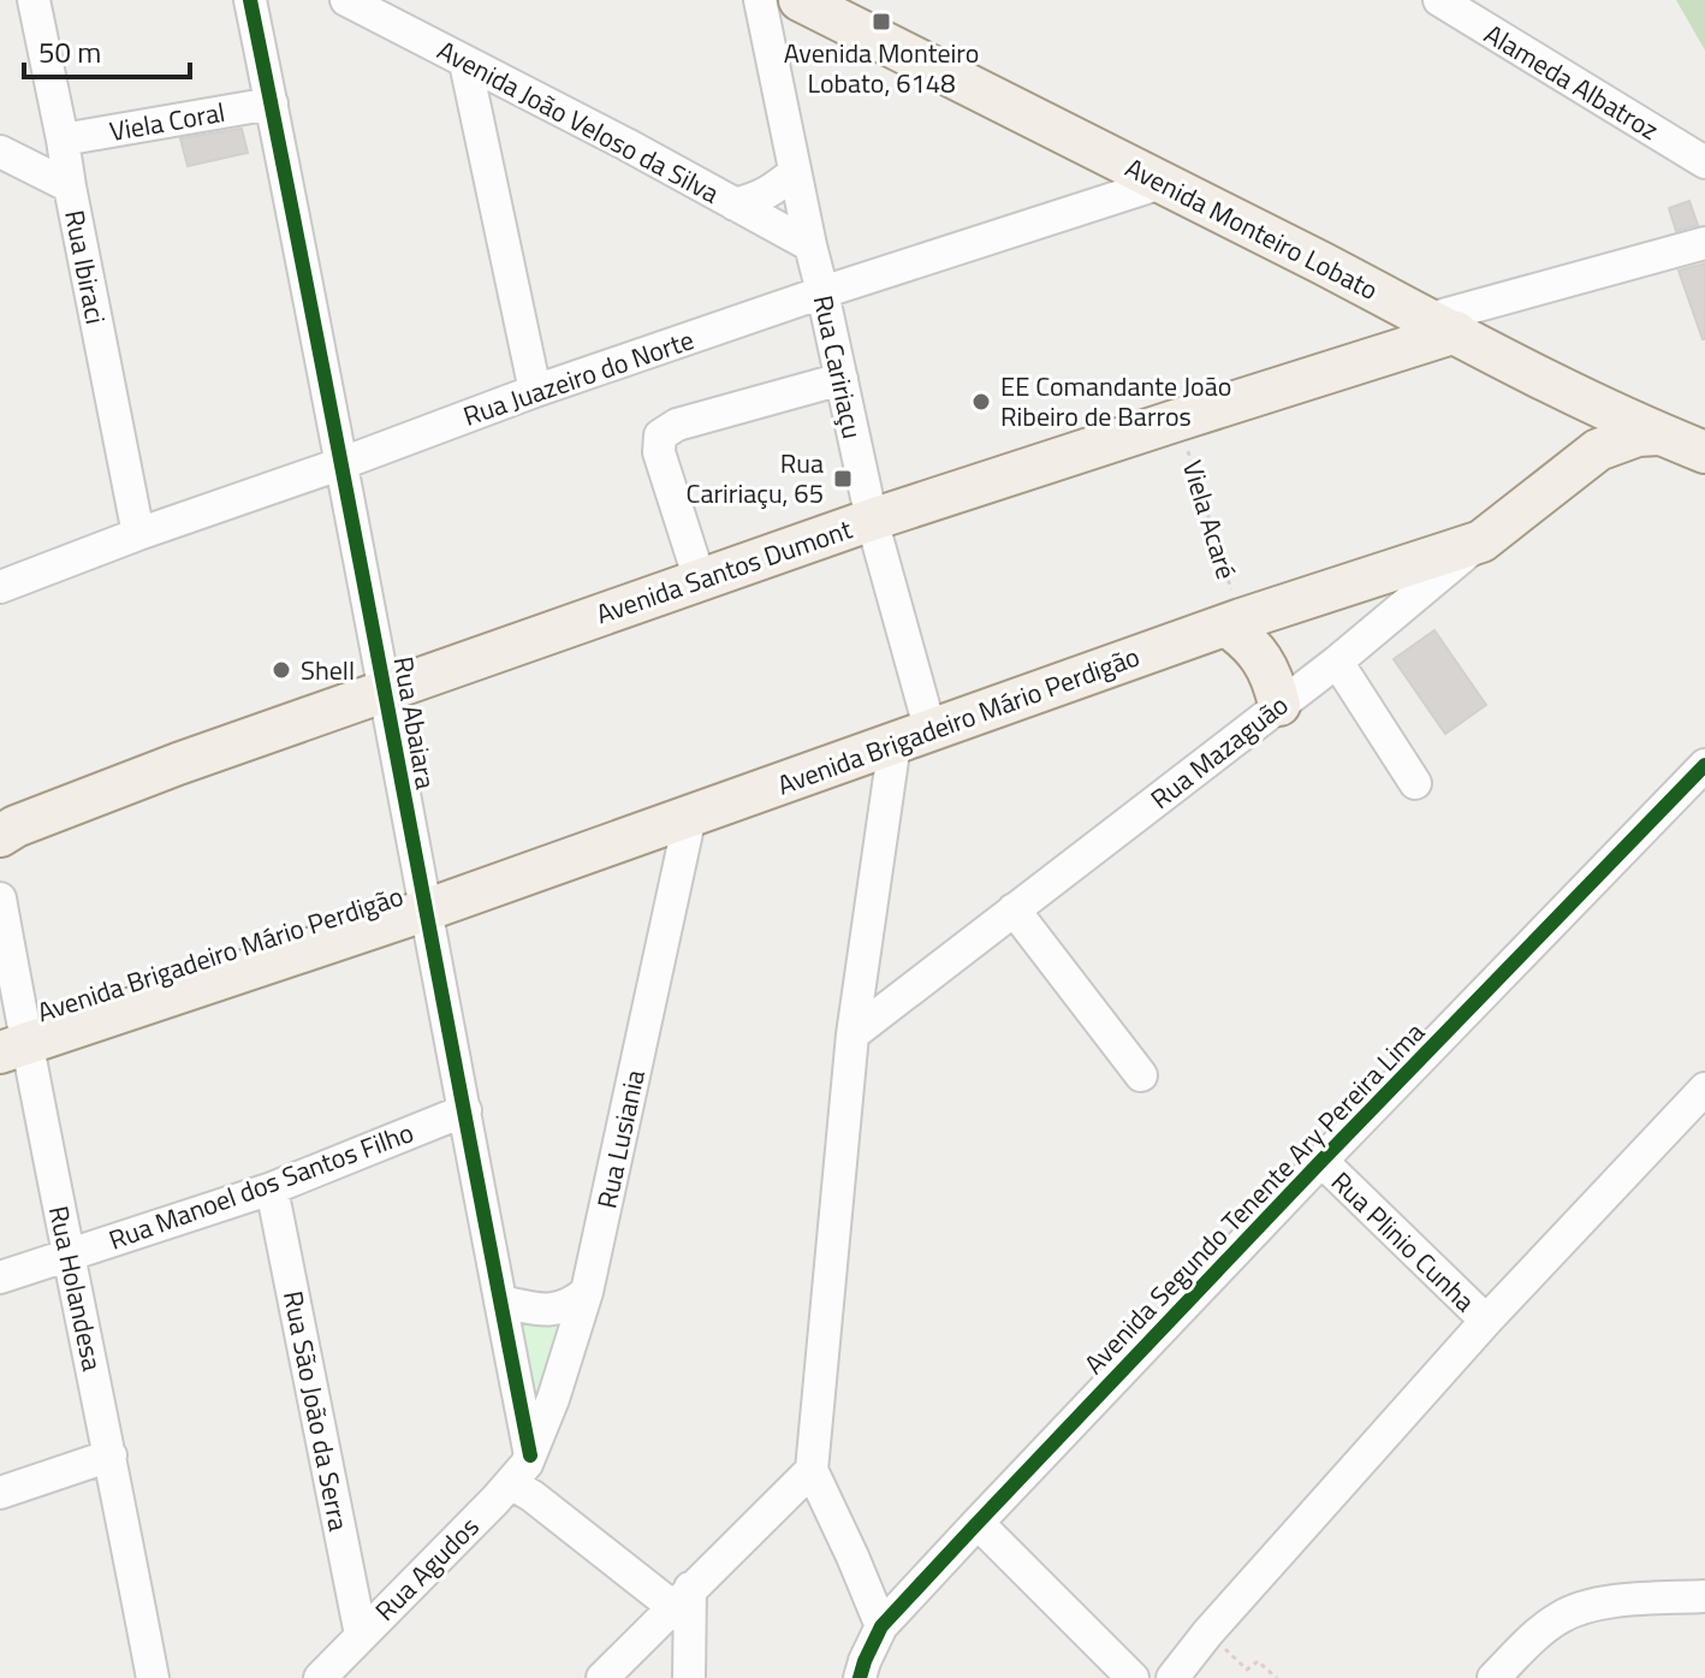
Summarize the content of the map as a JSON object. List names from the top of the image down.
{
  "streets": {
    "main road": [
      "Avenida Monteiro Lobato",
      "Avenida Santos Dumont",
      "Avenida Brigadeiro Mário Perdigão",
      "Rua Mazaguão"
    ],
    "street": [
      "Alameda Albatroz",
      "Viela Coral",
      "Avenida João Veloso da Silva",
      "Rua Ibiraci",
      "Rua Caririaçu",
      "Rua Juazeiro do Norte",
      "Rua Abaiara",
      "Rua Lusiania",
      "Rua Manoel dos Santos Filho",
      "Avenida Segundo Tenente Ary Pereira Lima",
      "Rua Plinio Cunha",
      "Rua Holandesa",
      "Rua São João da Serra",
      "Rua Agudos"
    ],
    "path": ["Viela Acaré"]
  },
  "crossings": [
    ["Viela Coral", "Rua Ibiraci"],
    ["Viela Coral", "Rua Abaiara"],
    ["Avenida João Veloso da Silva", "Rua Caririaçu"],
    ["Avenida Monteiro Lobato", "Rua Juazeiro do Norte"],
    ["Avenida Monteiro Lobato", "Avenida Santos Dumont"],
    ["Avenida Monteiro Lobato", "Rua Mazaguão"],
    ["Rua Ibiraci", "Rua Juazeiro do Norte"],
    ["Rua Caririaçu", "Rua Juazeiro do Norte"],
    ["Rua Caririaçu", "Avenida Santos Dumont"],
    ["Rua Caririaçu", "Avenida Brigadeiro Mário Perdigão"],
    ["Rua Juazeiro do Norte", "Rua Abaiara"],
    ["Viela Acaré", "Avenida Santos Dumont"],
    ["Viela Acaré", "Avenida Brigadeiro Mário Perdigão"],
    ["Avenida Santos Dumont", "Rua Abaiara"],
    ["Avenida Brigadeiro Mário Perdigão", "Rua Abaiara"],
    ["Avenida Brigadeiro Mário Perdigão", "Rua Mazaguão"],
    ["Avenida Brigadeiro Mário Perdigão", "Rua Lusiania"],
    ["Avenida Brigadeiro Mário Perdigão", "Rua Holandesa"],
    ["Rua Abaiara", "Rua Lusiania"],
    ["Rua Abaiara", "Rua Manoel dos Santos Filho"],
    ["Rua Abaiara", "Rua Agudos"],
    ["Rua Lusiania", "Rua Agudos"],
    ["Rua Manoel dos Santos Filho", "Rua Holandesa"],
    ["Rua Manoel dos Santos Filho", "Rua São João da Serra"],
    ["Avenida Segundo Tenente Ary Pereira Lima", "Rua Plinio Cunha"],
    ["Rua São João da Serra", "Rua Agudos"]
  ],
  "places": {
    "transit": ["Avenida Monteiro Lobato, 6148", "Rua Caririaçu, 65"],
    "other": ["EE Comandante João Ribeiro de Barros", "Shell"]
  },
  "scale_bar": "50 m"
}
